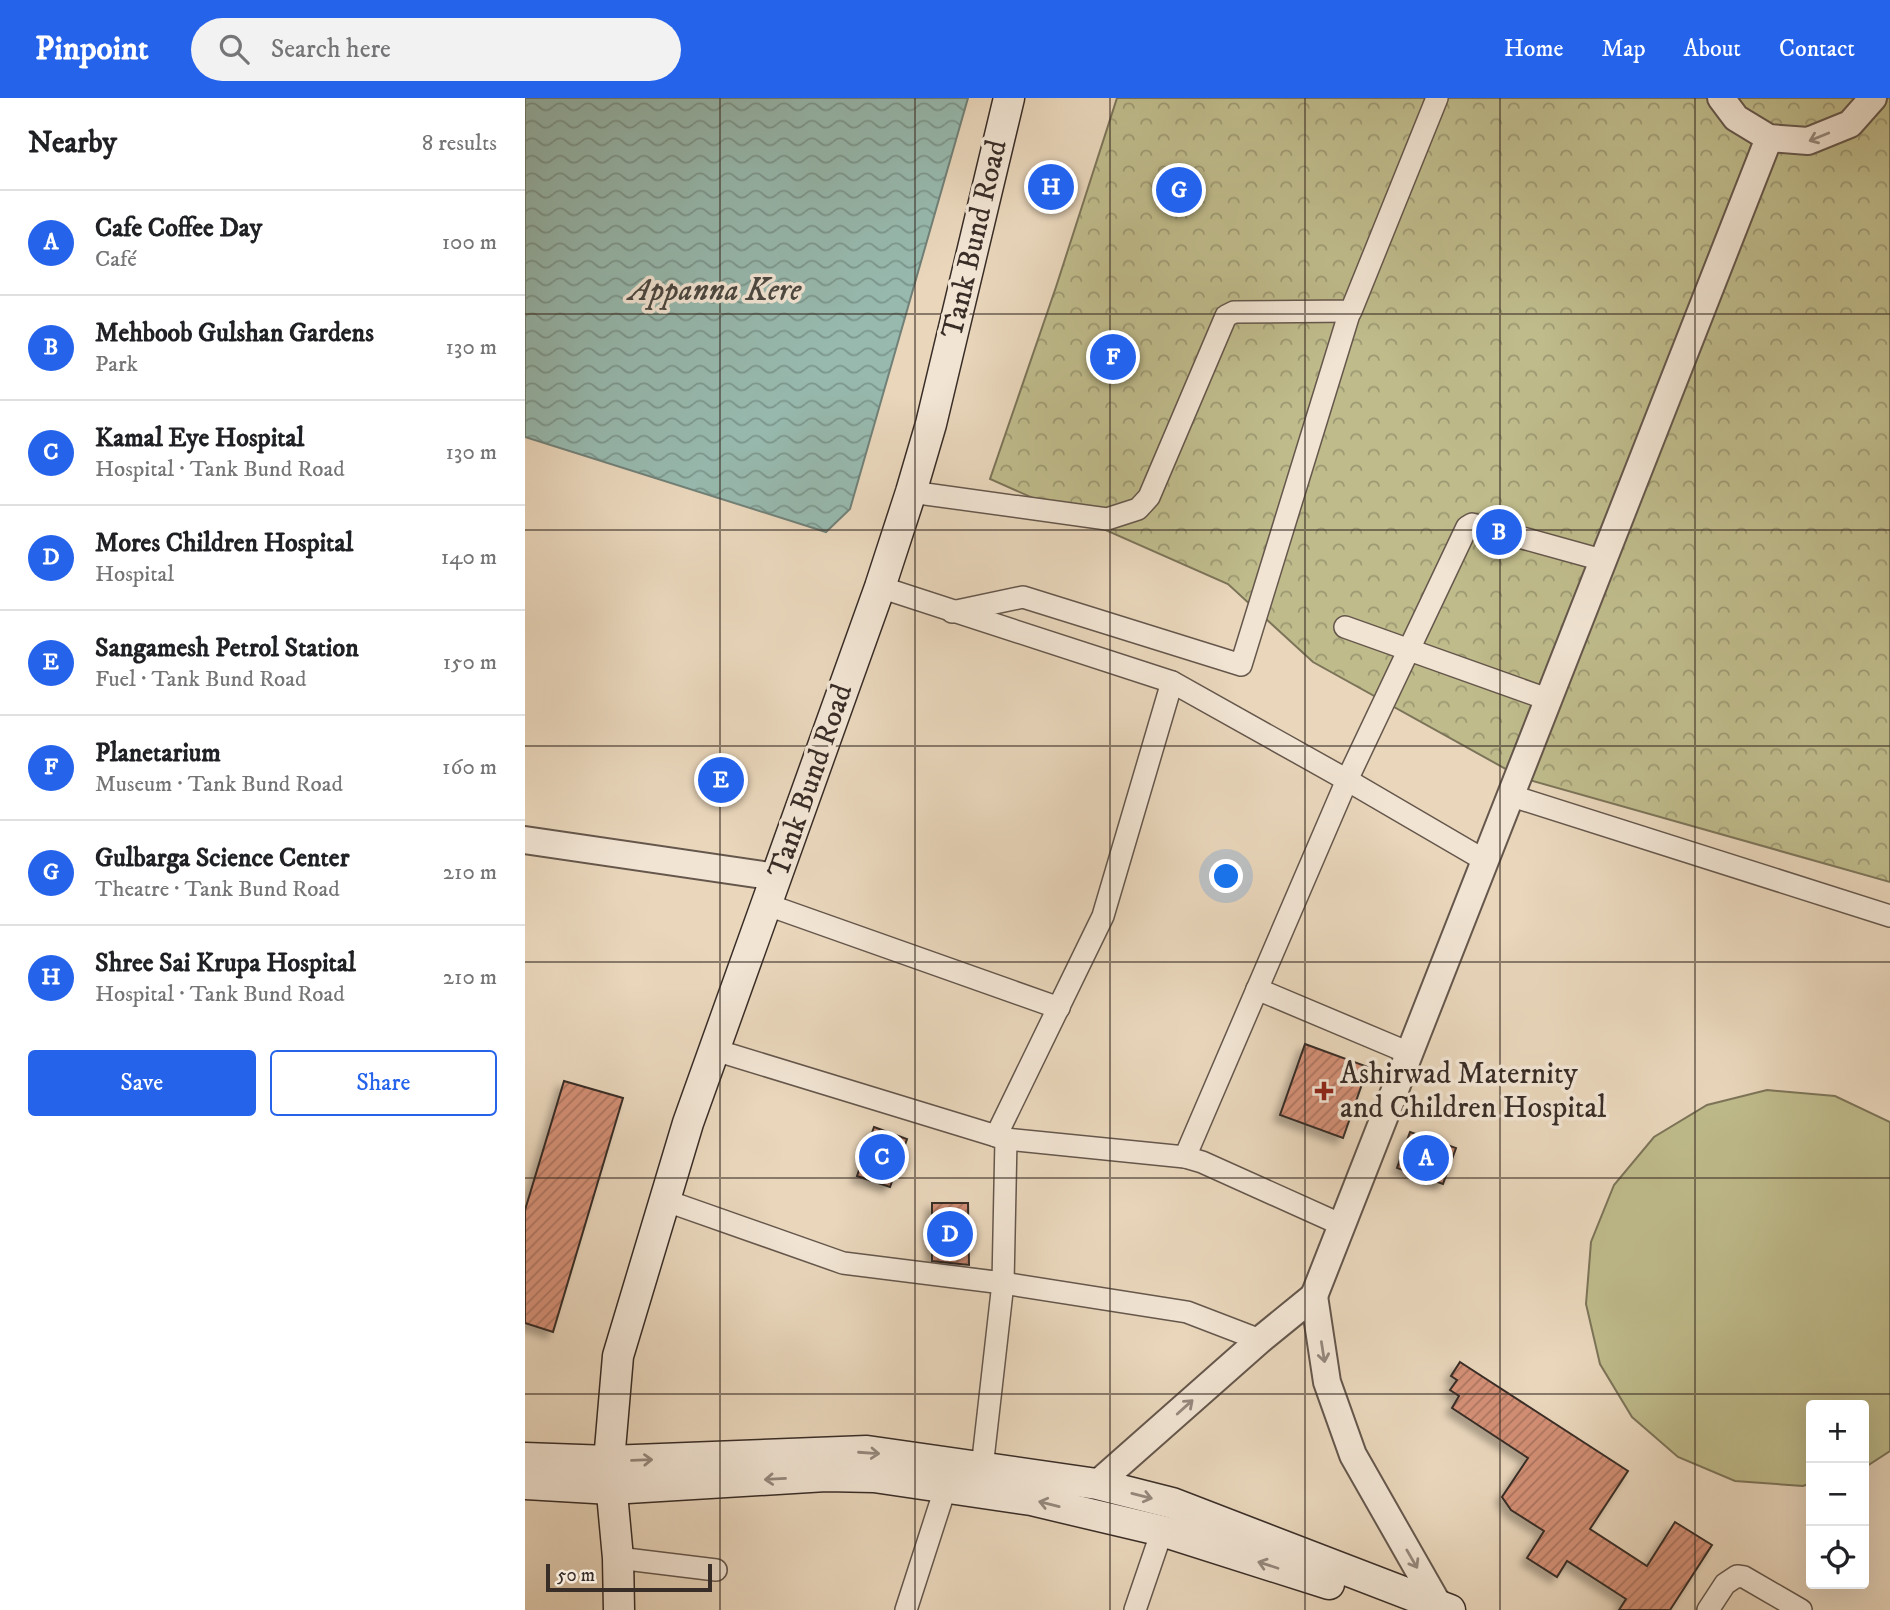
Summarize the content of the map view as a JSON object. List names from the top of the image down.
{
  "streets": {
    "main road": ["Tank Bund Road"]
  },
  "water": ["Appanna Kere"],
  "places": {
    "health": ["Ashirwad Maternity and Children Hospital"]
  },
  "scale_bar": "50 m",
  "page": {
    "header": "Pinpoint",
    "search": "Search here",
    "nav": [
      "Home",
      "Map",
      "About",
      "Contact"
    ],
    "heading": ["Nearby", "8 results"],
    "pins": [
      "H",
      "G",
      "F",
      "B",
      "E",
      "C",
      "A",
      "D"
    ],
    "list": [
      {
        "mark": "A",
        "name": "Cafe Coffee Day",
        "note": "Café",
        "value": "100 m"
      },
      {
        "mark": "B",
        "name": "Mehboob Gulshan Gardens",
        "note": "Park",
        "value": "130 m"
      },
      {
        "mark": "C",
        "name": "Kamal Eye Hospital",
        "note": "Hospital · Tank Bund Road",
        "value": "130 m"
      },
      {
        "mark": "D",
        "name": "Mores Children Hospital",
        "note": "Hospital",
        "value": "140 m"
      },
      {
        "mark": "E",
        "name": "Sangamesh Petrol Station",
        "note": "Fuel · Tank Bund Road",
        "value": "150 m"
      },
      {
        "mark": "F",
        "name": "Planetarium",
        "note": "Museum · Tank Bund Road",
        "value": "160 m"
      },
      {
        "mark": "G",
        "name": "Gulbarga Science Center",
        "note": "Theatre · Tank Bund Road",
        "value": "210 m"
      },
      {
        "mark": "H",
        "name": "Shree Sai Krupa Hospital",
        "note": "Hospital · Tank Bund Road",
        "value": "210 m"
      }
    ],
    "buttons": ["Save", "Share"],
    "map_buttons": ["+", "−"],
    "scale": "50 m"
  }
}
